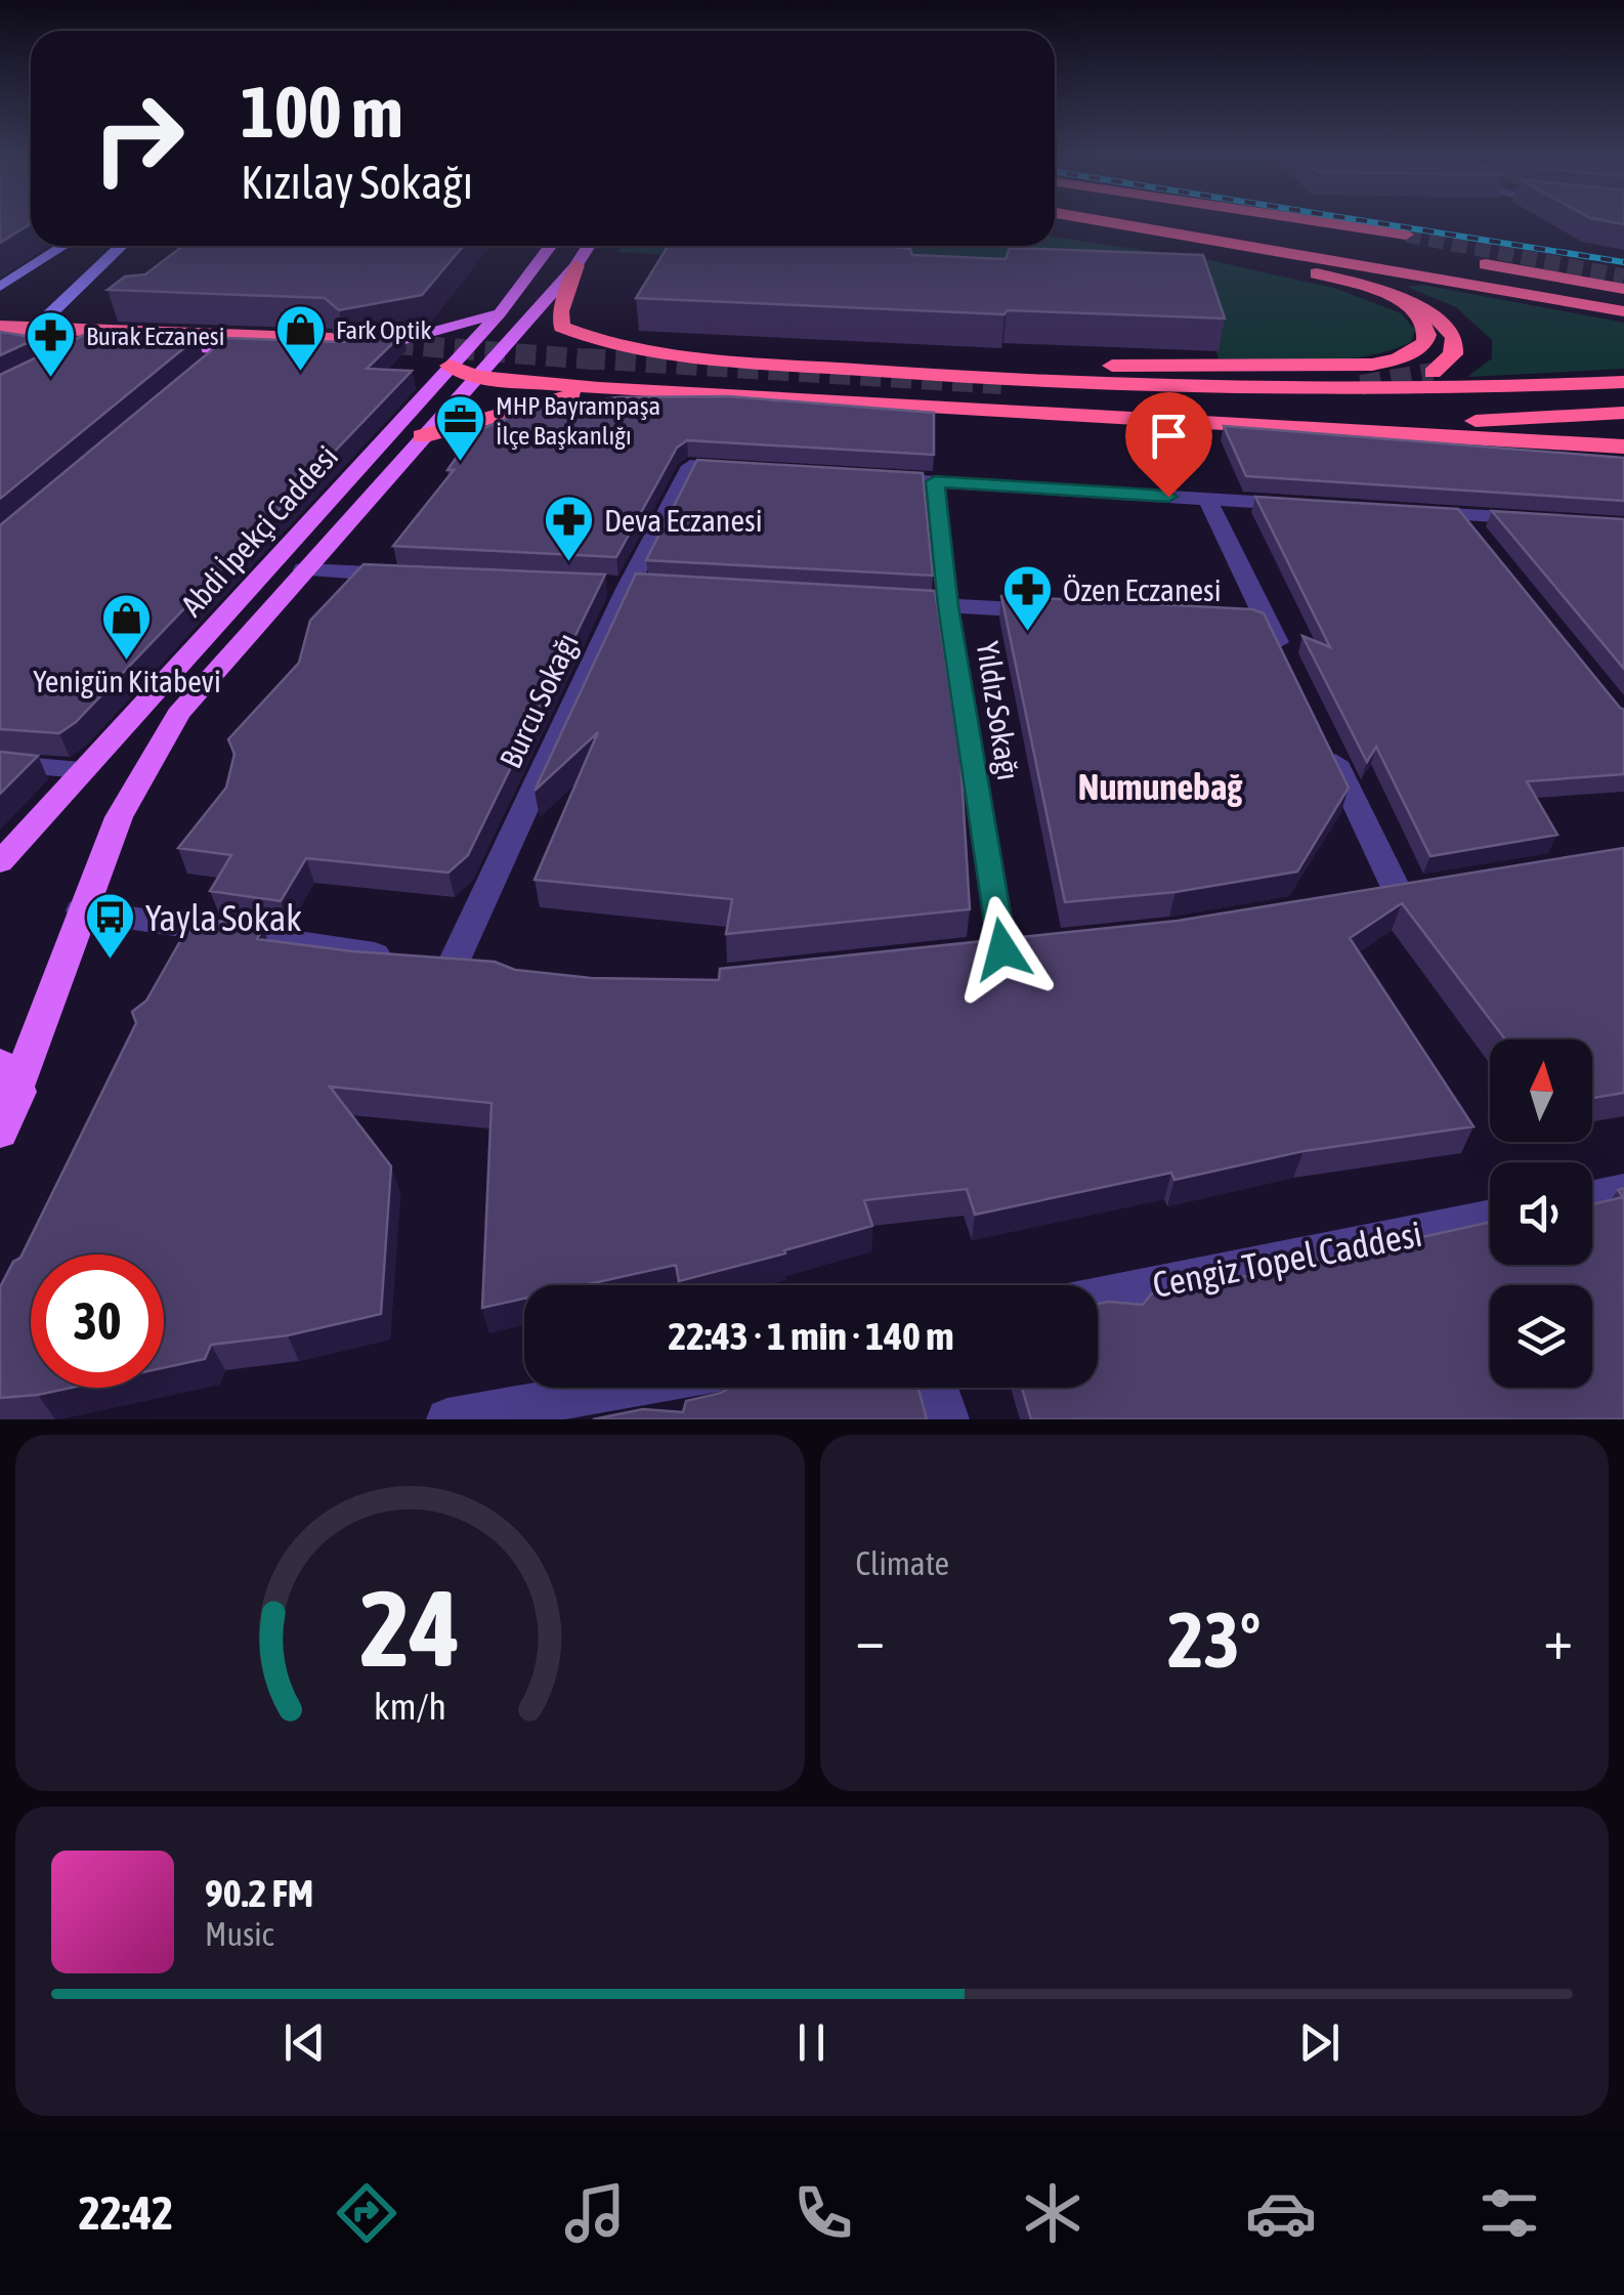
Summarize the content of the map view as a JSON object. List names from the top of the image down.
{
  "streets": {
    "main road": ["Abdi İpekçi Caddesi"],
    "street": ["Burcu Sokağı", "Yıldız Sokağı", "Cengiz Topel Caddesi"]
  },
  "districts": ["Numunebağ"],
  "places": {
    "shop": ["Fark Optik", "Yenigün Kitabevi"],
    "pharmacy": ["Burak Eczanesi", "Deva Eczanesi", "Özen Eczanesi"],
    "office": ["MHP Bayrampaşa İlçe Başkanlığı"],
    "bus stop": ["Yayla Sokak"]
  },
  "north": "top",
  "page": {
    "turn": ["100 m", "Kızılay Sokağı"],
    "limit": "30",
    "trip": "22:43 · 1 min · 140 m",
    "tile": "Climate",
    "heat": ["−", "23°", "+"],
    "song": ["90.2 FM", "Music"],
    "tabs": "22:42",
    "gauge": ["24", "km/h"]
  }
}
